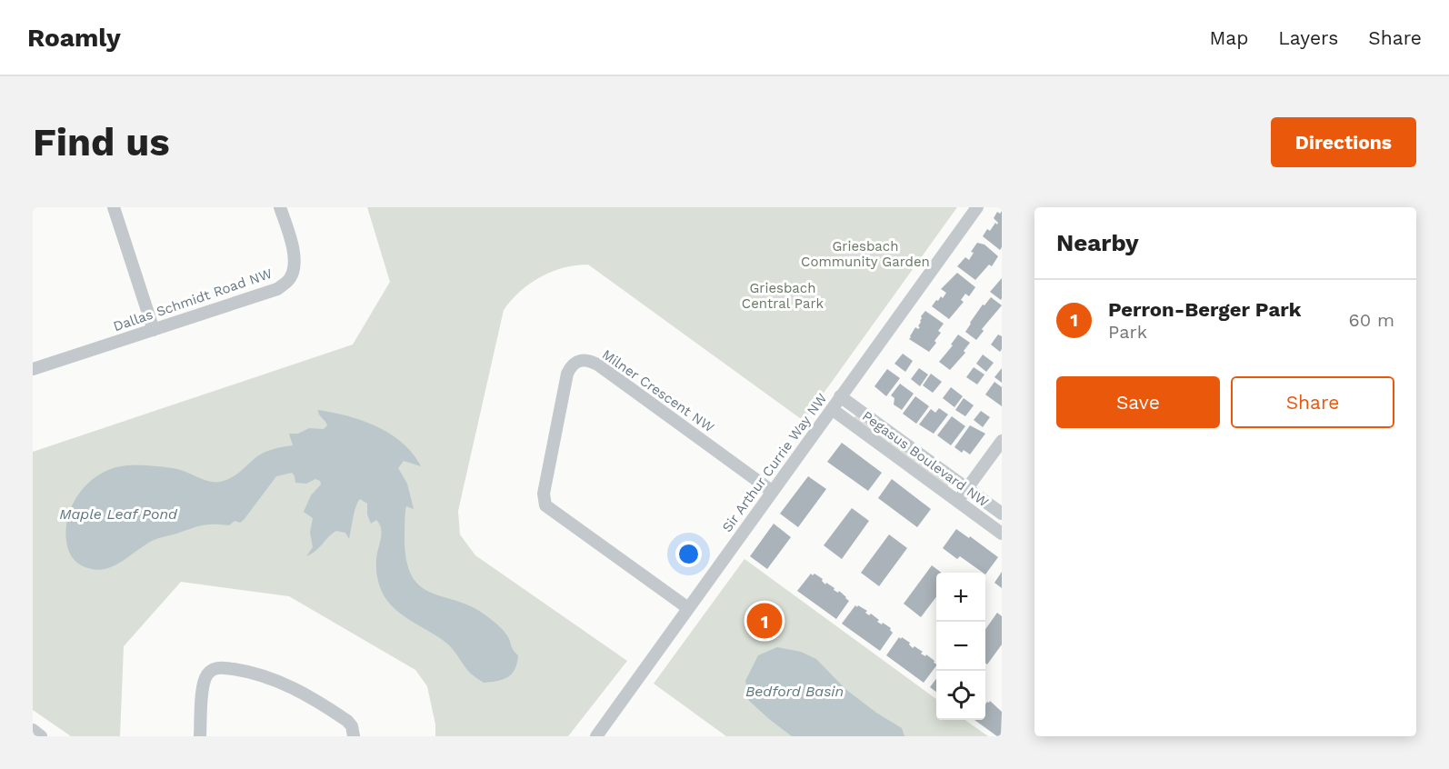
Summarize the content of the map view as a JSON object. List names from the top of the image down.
{
  "streets": {
    "street": [
      "Dallas Schmidt Road NW",
      "Milner Crescent NW",
      "Pegasus Boulevard NW",
      "Sir Arthur Currie Way NW"
    ]
  },
  "crossings": [
    ["Milner Crescent NW", "Sir Arthur Currie Way NW"],
    ["Pegasus Boulevard NW", "Sir Arthur Currie Way NW"]
  ],
  "water": ["Maple Leaf Pond", "Bedford Basin"],
  "parks": ["Griesbach Community Garden", "Griesbach Central Park"],
  "page": {
    "header": "Roamly",
    "nav": ["Map", "Layers", "Share"],
    "buttons": [
      "Directions",
      ["Save", "Share"]
    ],
    "title": "Find us",
    "heading": "Nearby",
    "list": [
      {
        "mark": "1",
        "name": "Perron-Berger Park",
        "note": "Park",
        "value": "60 m"
      }
    ],
    "map_buttons": ["+", "−"],
    "pins": "1"
  }
}
